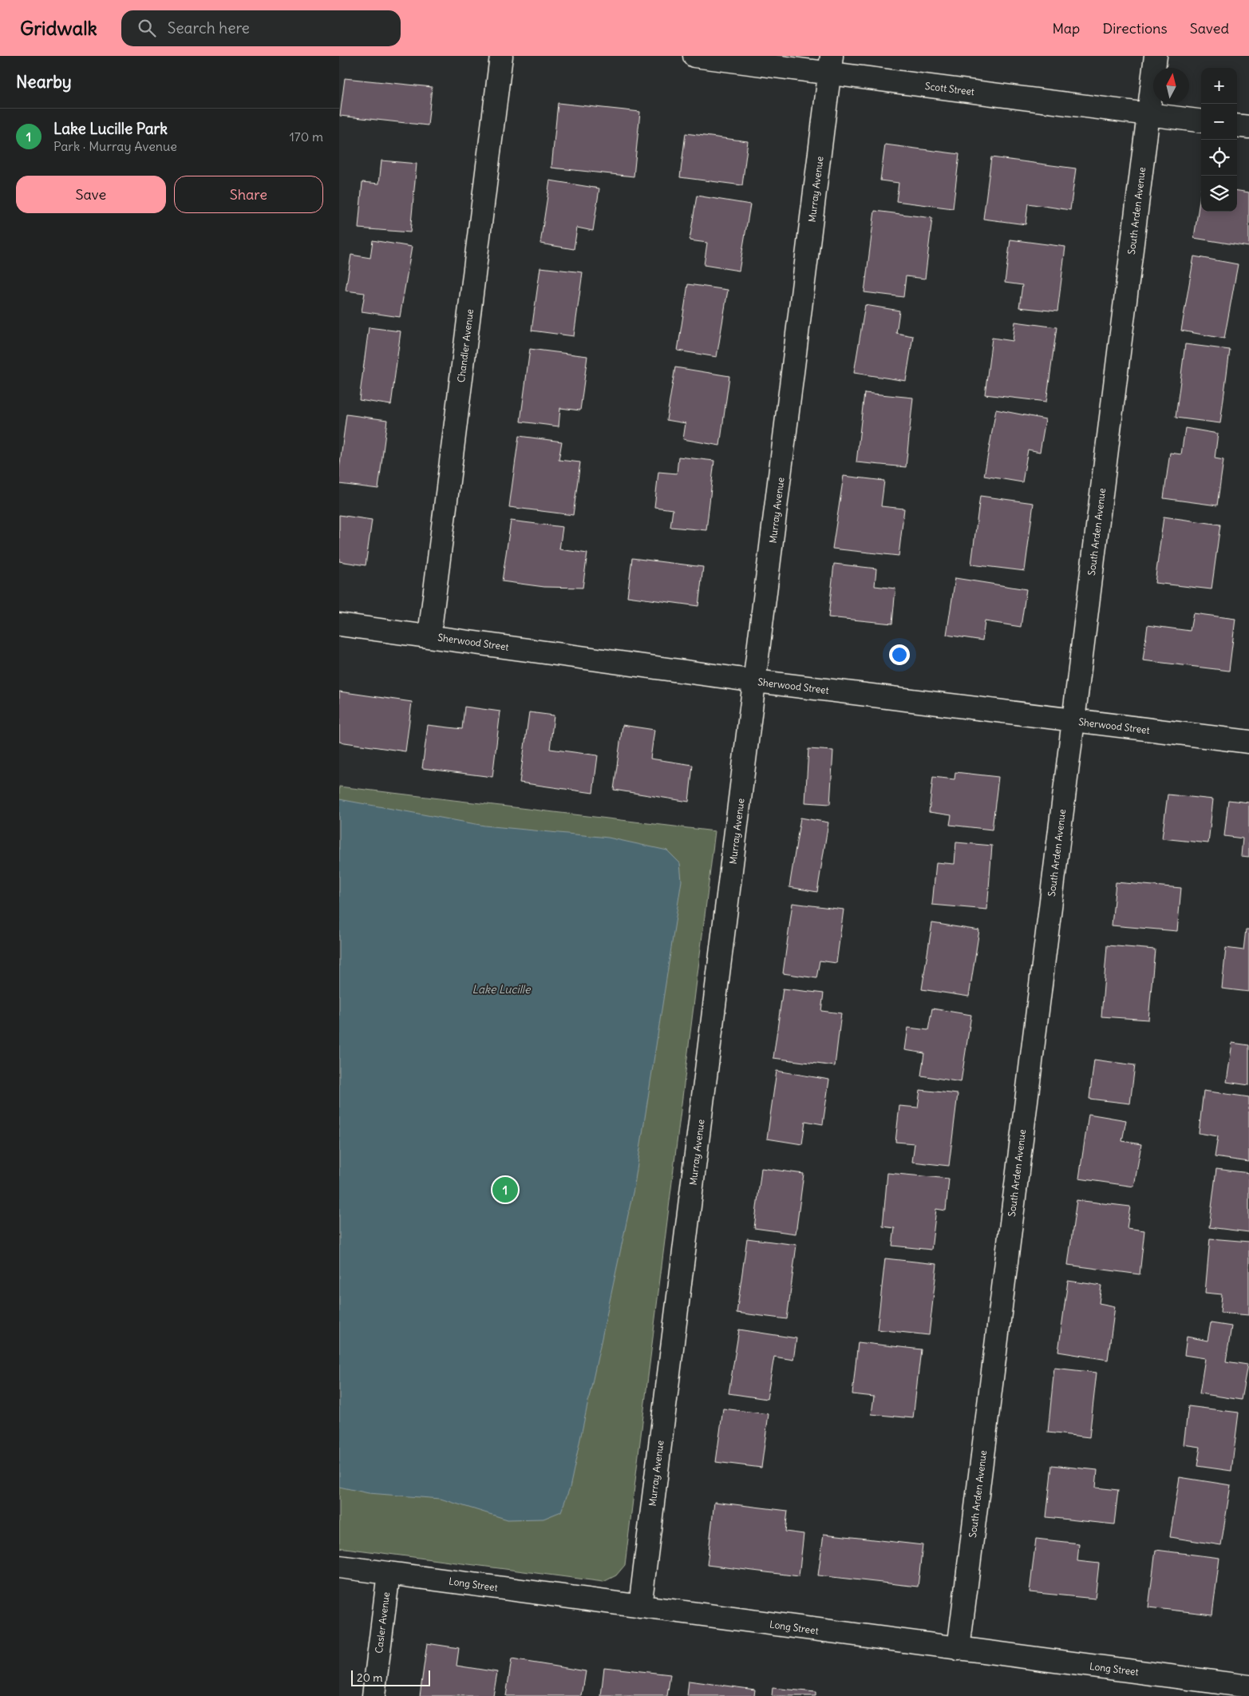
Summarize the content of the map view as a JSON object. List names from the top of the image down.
{
  "streets": {
    "street": [
      "Scott Street",
      "Murray Avenue",
      "South Arden Avenue",
      "Chandler Avenue",
      "Sherwood Street",
      "Long Street",
      "Casler Avenue"
    ]
  },
  "crossings": [
    ["Scott Street", "Murray Avenue"],
    ["Scott Street", "South Arden Avenue"],
    ["Murray Avenue", "Sherwood Street"],
    ["Murray Avenue", "Long Street"],
    ["South Arden Avenue", "Sherwood Street"],
    ["South Arden Avenue", "Long Street"],
    ["Chandler Avenue", "Sherwood Street"],
    ["Long Street", "Casler Avenue"]
  ],
  "water": ["Lake Lucille"],
  "scale_bar": "20 m",
  "north": "top",
  "page": {
    "header": "Gridwalk",
    "search": "Search here",
    "nav": ["Map", "Directions", "Saved"],
    "heading": "Nearby",
    "map_buttons": ["+", "−"],
    "list": [
      {
        "mark": "1",
        "name": "Lake Lucille Park",
        "note": "Park · Murray Avenue",
        "value": "170 m"
      }
    ],
    "buttons": ["Save", "Share"],
    "pins": "1",
    "scale": "20 m"
  }
}
